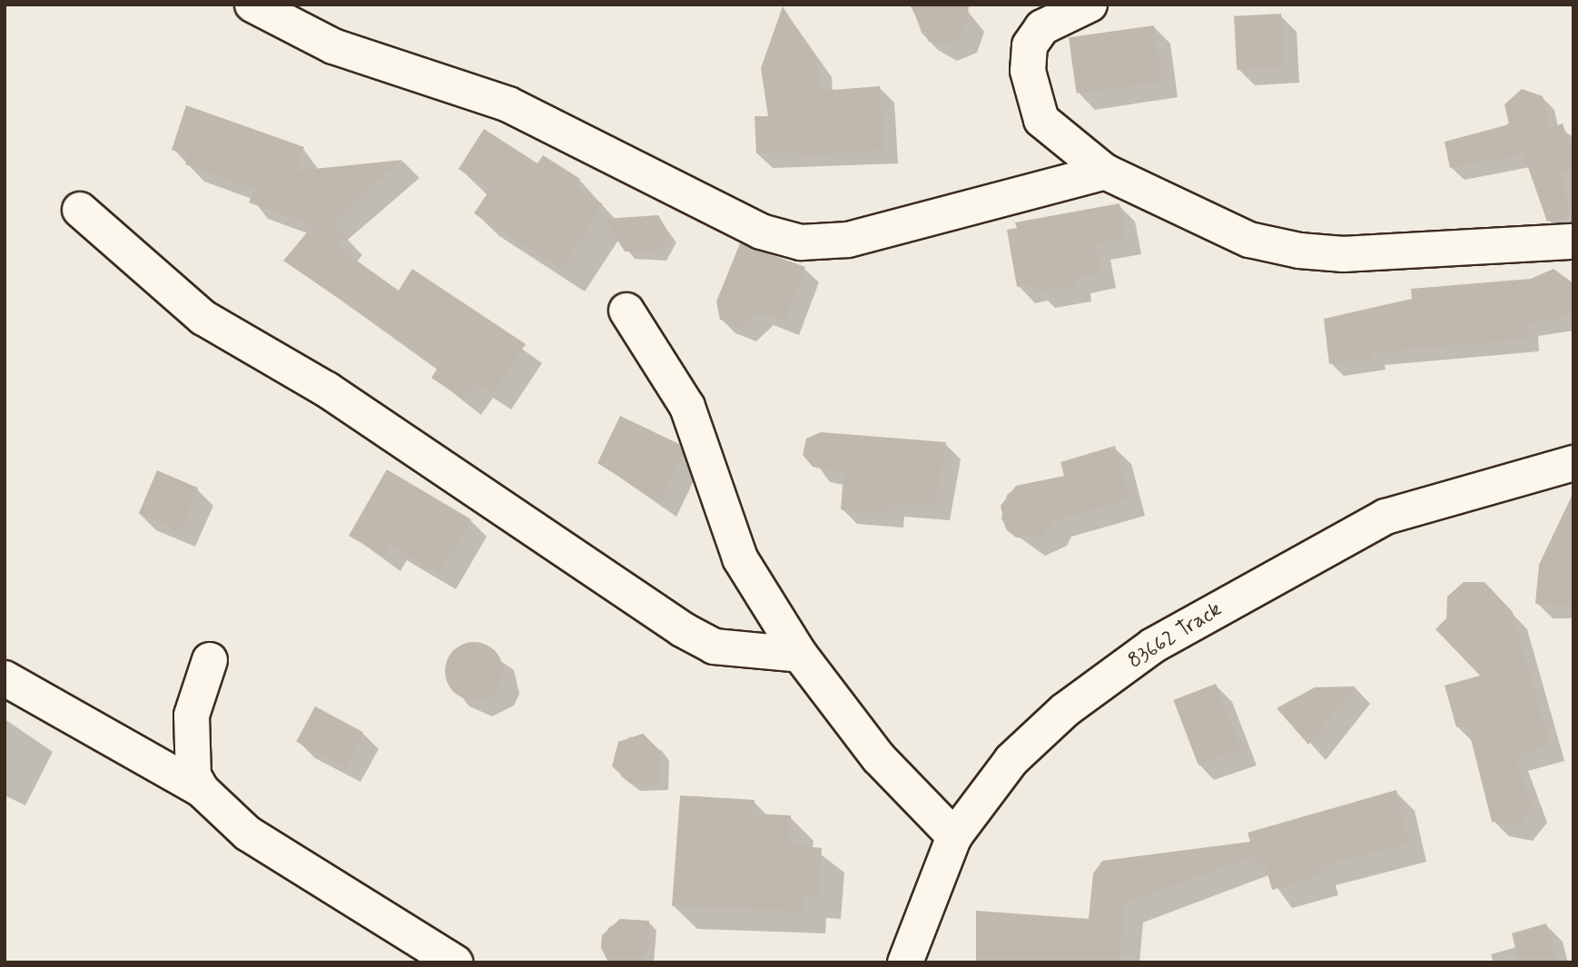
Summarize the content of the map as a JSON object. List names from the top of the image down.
{
  "streets": {
    "street": ["83662 Track"]
  }
}
